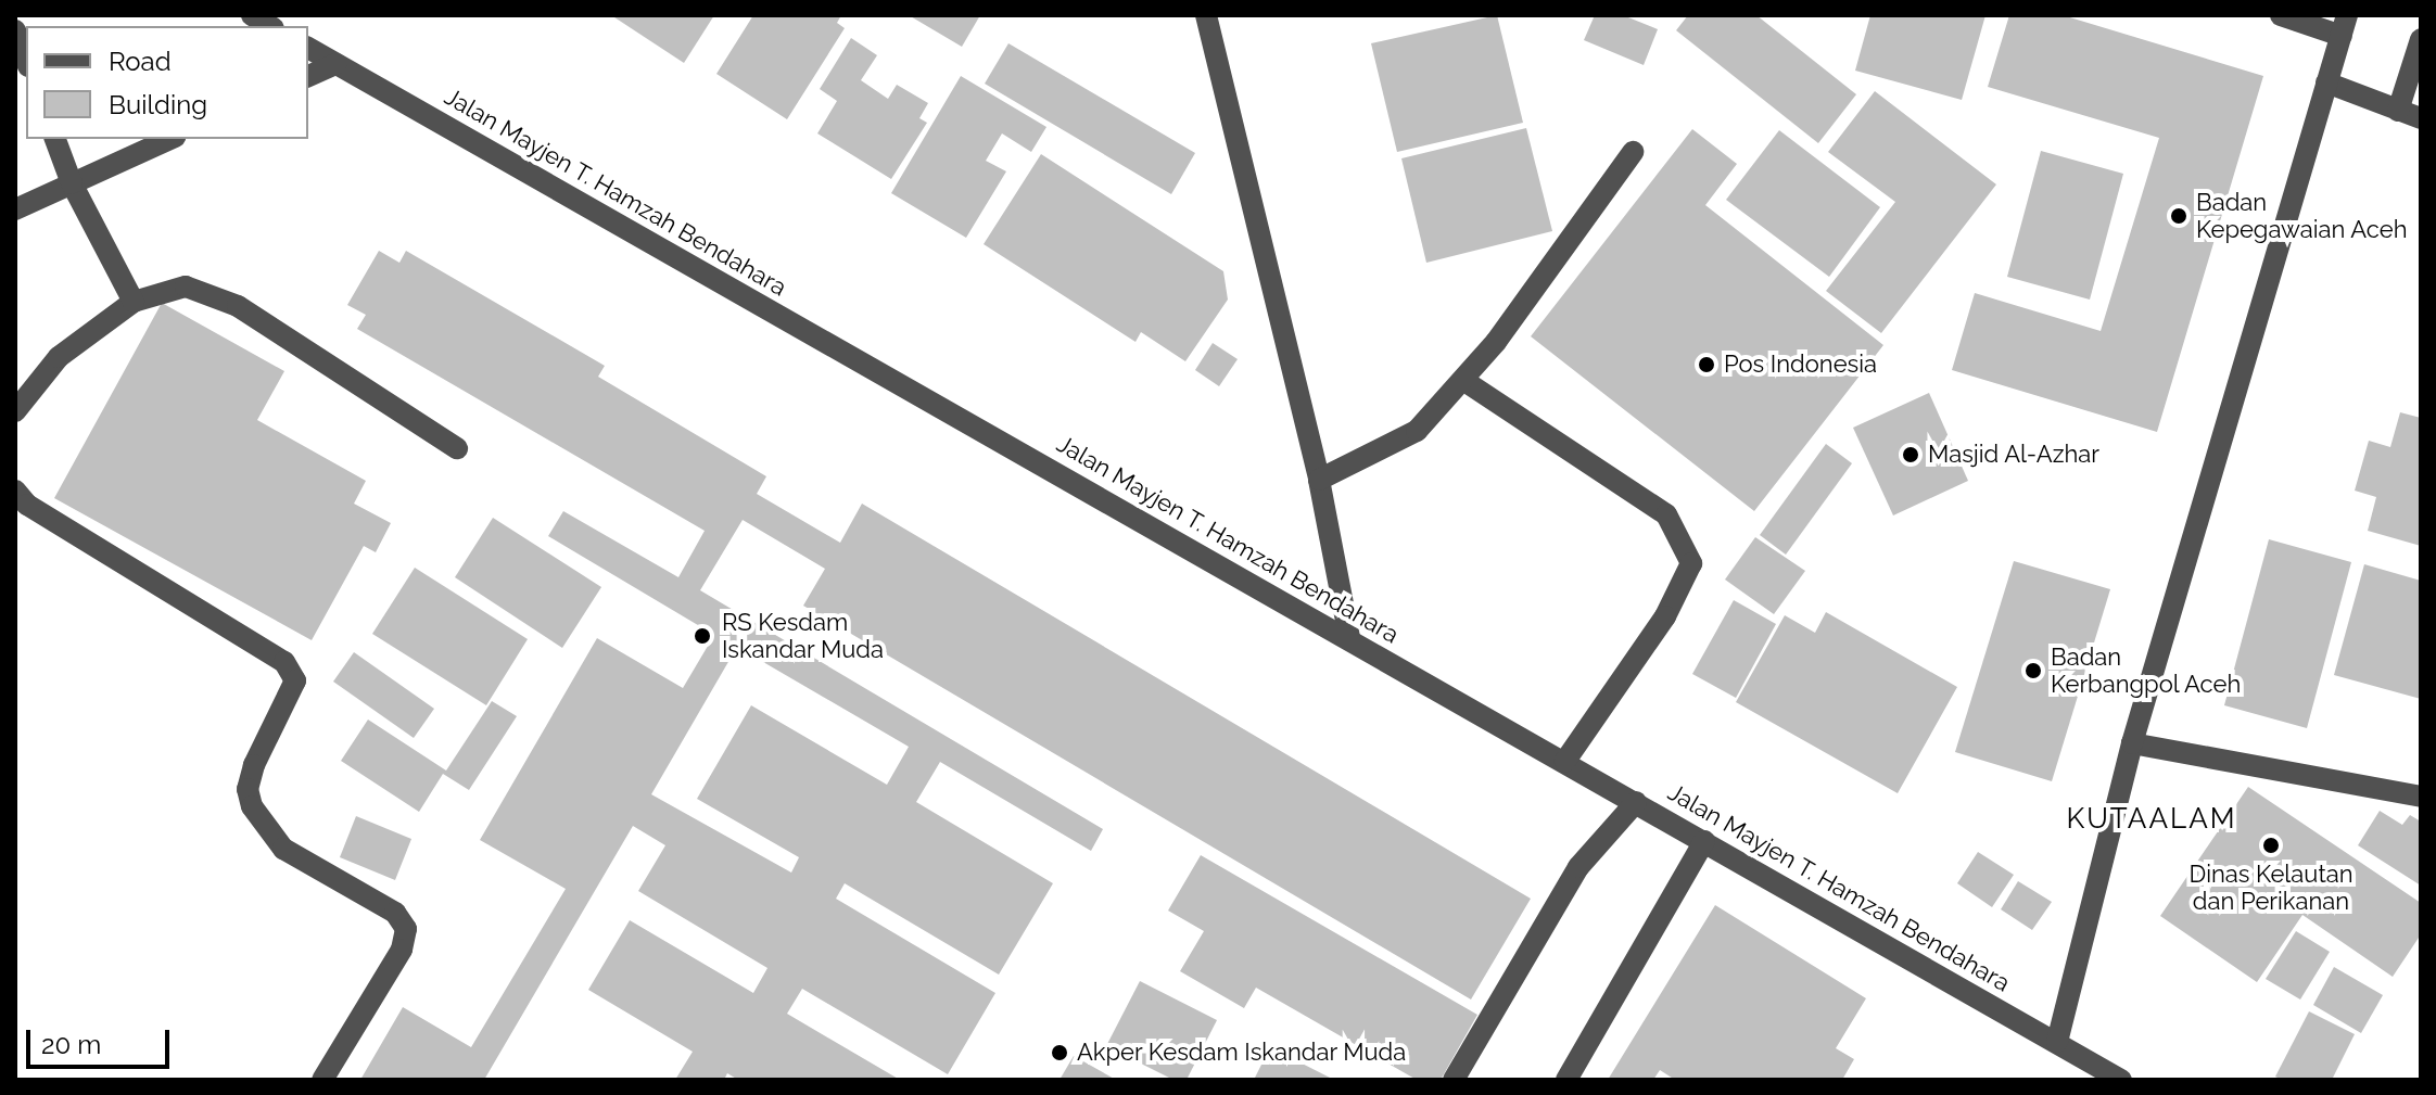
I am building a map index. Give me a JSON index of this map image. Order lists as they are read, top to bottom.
{
  "streets": {
    "street": ["Jalan Mayjen T. Hamzah Bendahara"]
  },
  "districts": ["KUTAALAM"],
  "places": [
    "Badan Kepegawaian Aceh",
    "Pos Indonesia",
    "Masjid Al-Azhar",
    "RS Kesdam Iskandar Muda",
    "Badan Kerbangpol Aceh",
    "Dinas Kelautan dan Perikanan",
    "Akper Kesdam Iskandar Muda"
  ],
  "legend": ["Road", "Building"],
  "scale_bar": "20 m"
}
